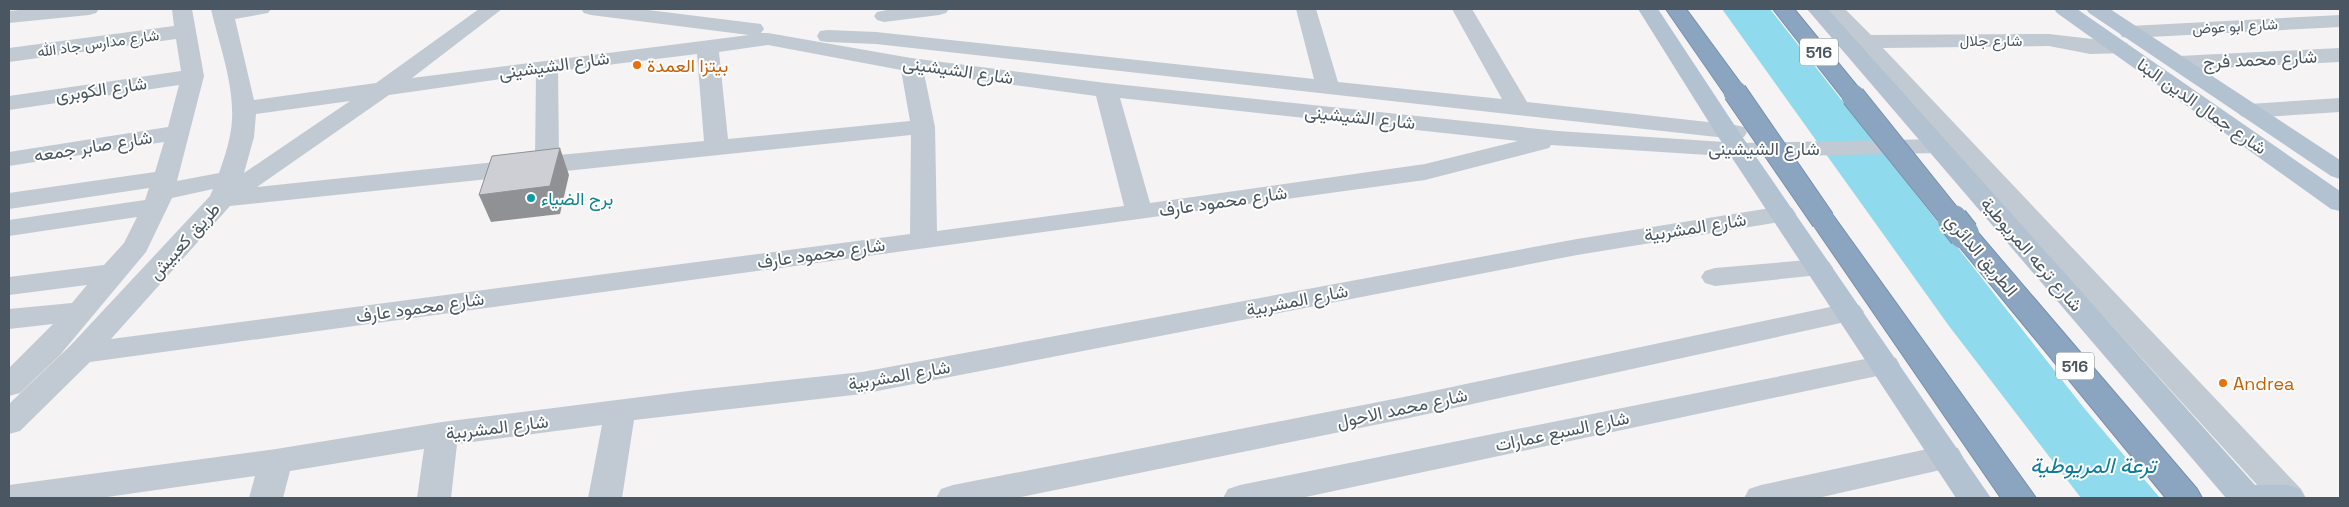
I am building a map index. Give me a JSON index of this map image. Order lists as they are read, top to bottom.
{
  "streets": {
    "highway": ["516", "الطريق الدائري"],
    "main road": ["شارع جمال الدين البنا", "شارع ترعه المريوطية"],
    "street": [
      "شارع ابو عوض",
      "شارع جلال",
      "شارع مدارس جاد الله",
      "شارع محمد فرج",
      "شارع الشيشينى",
      "شارع الكوبرى",
      "شارع صابر جمعه",
      "شارع محمود عارف",
      "شارع المشربية",
      "طريق كعبيش",
      "شارع محمد الاحول",
      "شارع السبع عمارات"
    ]
  },
  "crossings": [
    ["شارع ابو عوض", "شارع جلال"],
    ["شارع ابو عوض", "شارع جمال الدين البنا"],
    ["شارع جلال", "شارع جمال الدين البنا"],
    ["شارع مدارس جاد الله", "طريق كعبيش"],
    ["شارع محمد فرج", "شارع جمال الدين البنا"],
    ["شارع الشيشينى", "شارع محمود عارف"],
    ["شارع الشيشينى", "طريق كعبيش"],
    ["شارع الشيشينى", "شارع ترعه المريوطية"],
    ["شارع الكوبرى", "طريق كعبيش"],
    ["شارع صابر جمعه", "طريق كعبيش"],
    ["شارع محمود عارف", "طريق كعبيش"]
  ],
  "water": ["ترعة المريوطية"],
  "places": ["بيتزا العمدة", "برج الضياء", "Andrea"]
}
